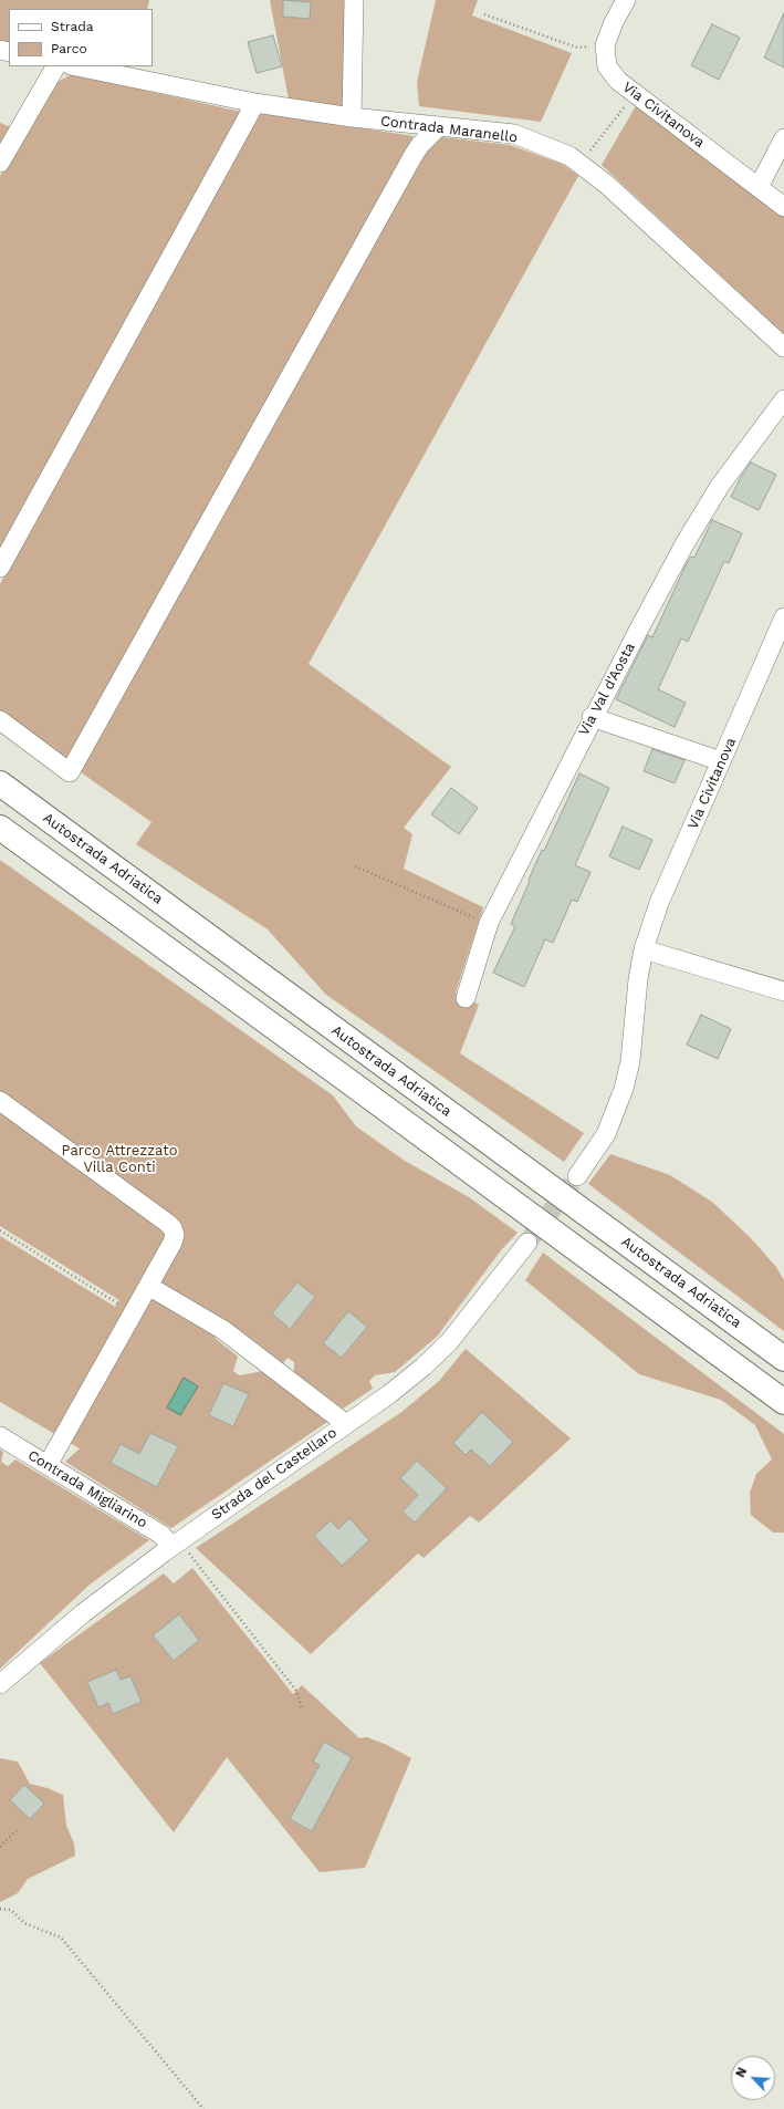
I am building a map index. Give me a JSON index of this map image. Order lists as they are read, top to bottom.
{
  "streets": {
    "highway": ["Autostrada Adriatica"],
    "street": [
      "Via Civitanova",
      "Contrada Maranello",
      "Via Val d'Aosta",
      "Strada del Castellaro",
      "Contrada Migliarino"
    ]
  },
  "crossings": [
    ["Strada del Castellaro", "Contrada Migliarino"]
  ],
  "parks": ["Parco Attrezzato Villa Conti"],
  "legend": ["Strada", "Parco"],
  "north": "top left"
}
